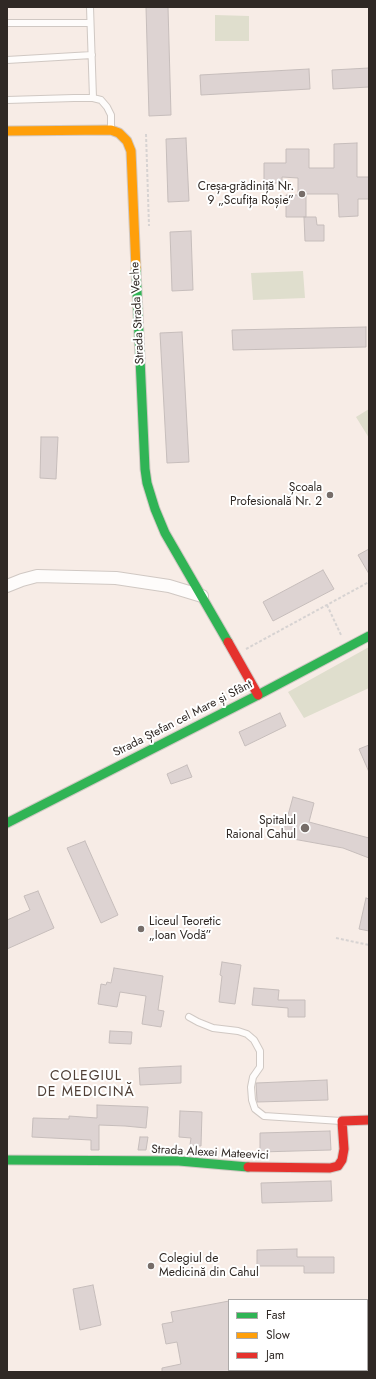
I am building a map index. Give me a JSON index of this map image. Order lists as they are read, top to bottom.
{
  "streets": {
    "street": ["Strada Strada Veche", "Strada Ștefan cel Mare și Sfânt", "Strada Alexei Mateevici"]
  },
  "crossings": [
    ["Strada Strada Veche", "Strada Ștefan cel Mare și Sfânt"]
  ],
  "districts": ["COLEGIUL DE MEDICINĂ"],
  "places": [
    "Creșa-grădiniță Nr. 9 „Scufița Roșie”",
    "Școala Profesională Nr. 2",
    "Spitalul Raional Cahul",
    "Liceul Teoretic „Ioan Vodă”",
    "Colegiul de Medicină din Cahul"
  ],
  "legend": ["Fast", "Slow", "Jam"]
}
